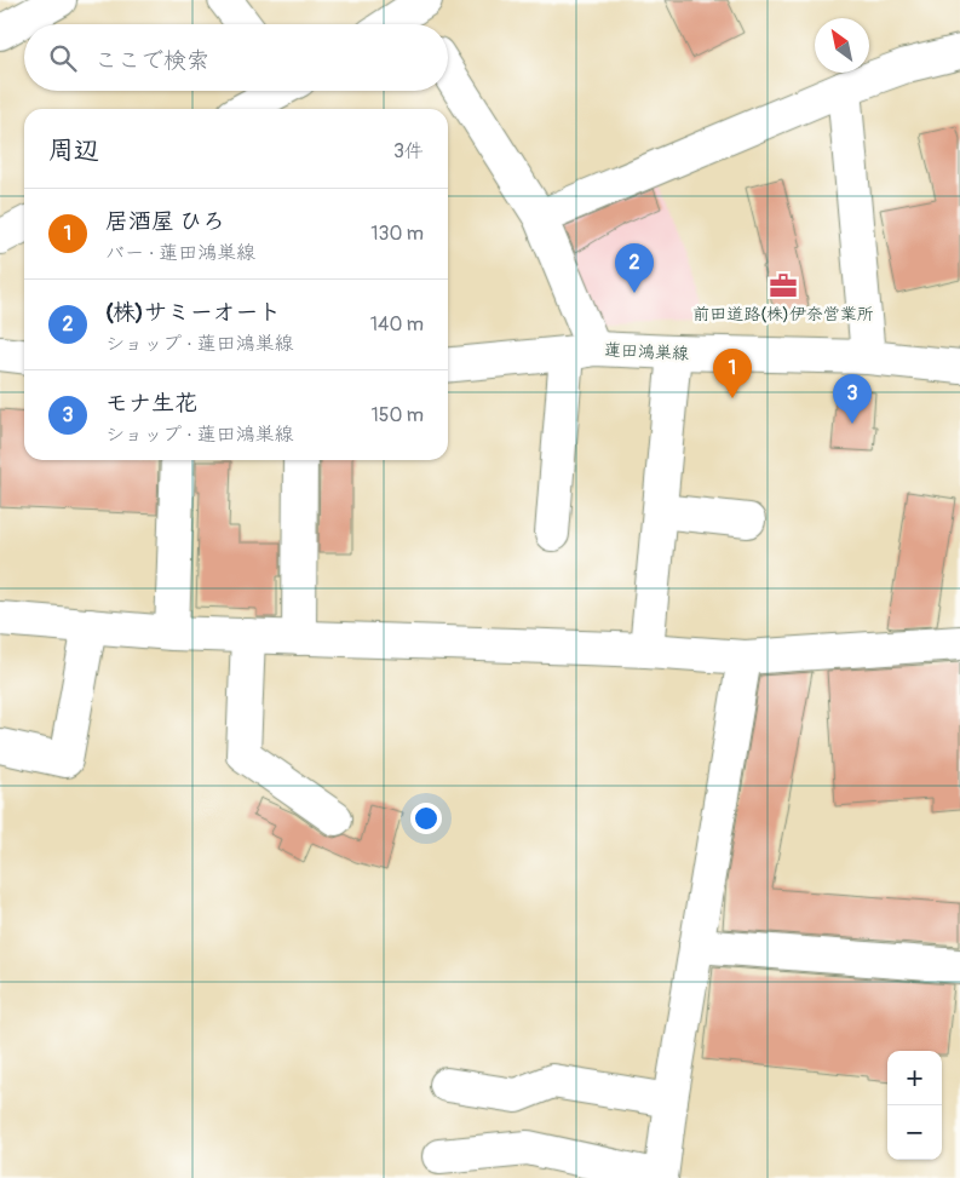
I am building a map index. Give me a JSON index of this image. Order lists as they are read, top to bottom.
{
  "streets": {
    "street": ["蓮田鴻巣線"]
  },
  "places": {
    "office": ["前田道路(株)伊奈営業所"]
  },
  "north": "top left",
  "page": {
    "search": "ここで検索",
    "heading": ["周辺", "3件"],
    "list": [
      {
        "mark": "1",
        "name": "居酒屋 ひろ",
        "note": "バー · 蓮田鴻巣線",
        "value": "130 m"
      },
      {
        "mark": "2",
        "name": "(株)サミーオート",
        "note": "ショップ · 蓮田鴻巣線",
        "value": "140 m"
      },
      {
        "mark": "3",
        "name": "モナ生花",
        "note": "ショップ · 蓮田鴻巣線",
        "value": "150 m"
      }
    ],
    "pins": ["2", "1", "3"],
    "map_buttons": ["+", "−"]
  }
}
